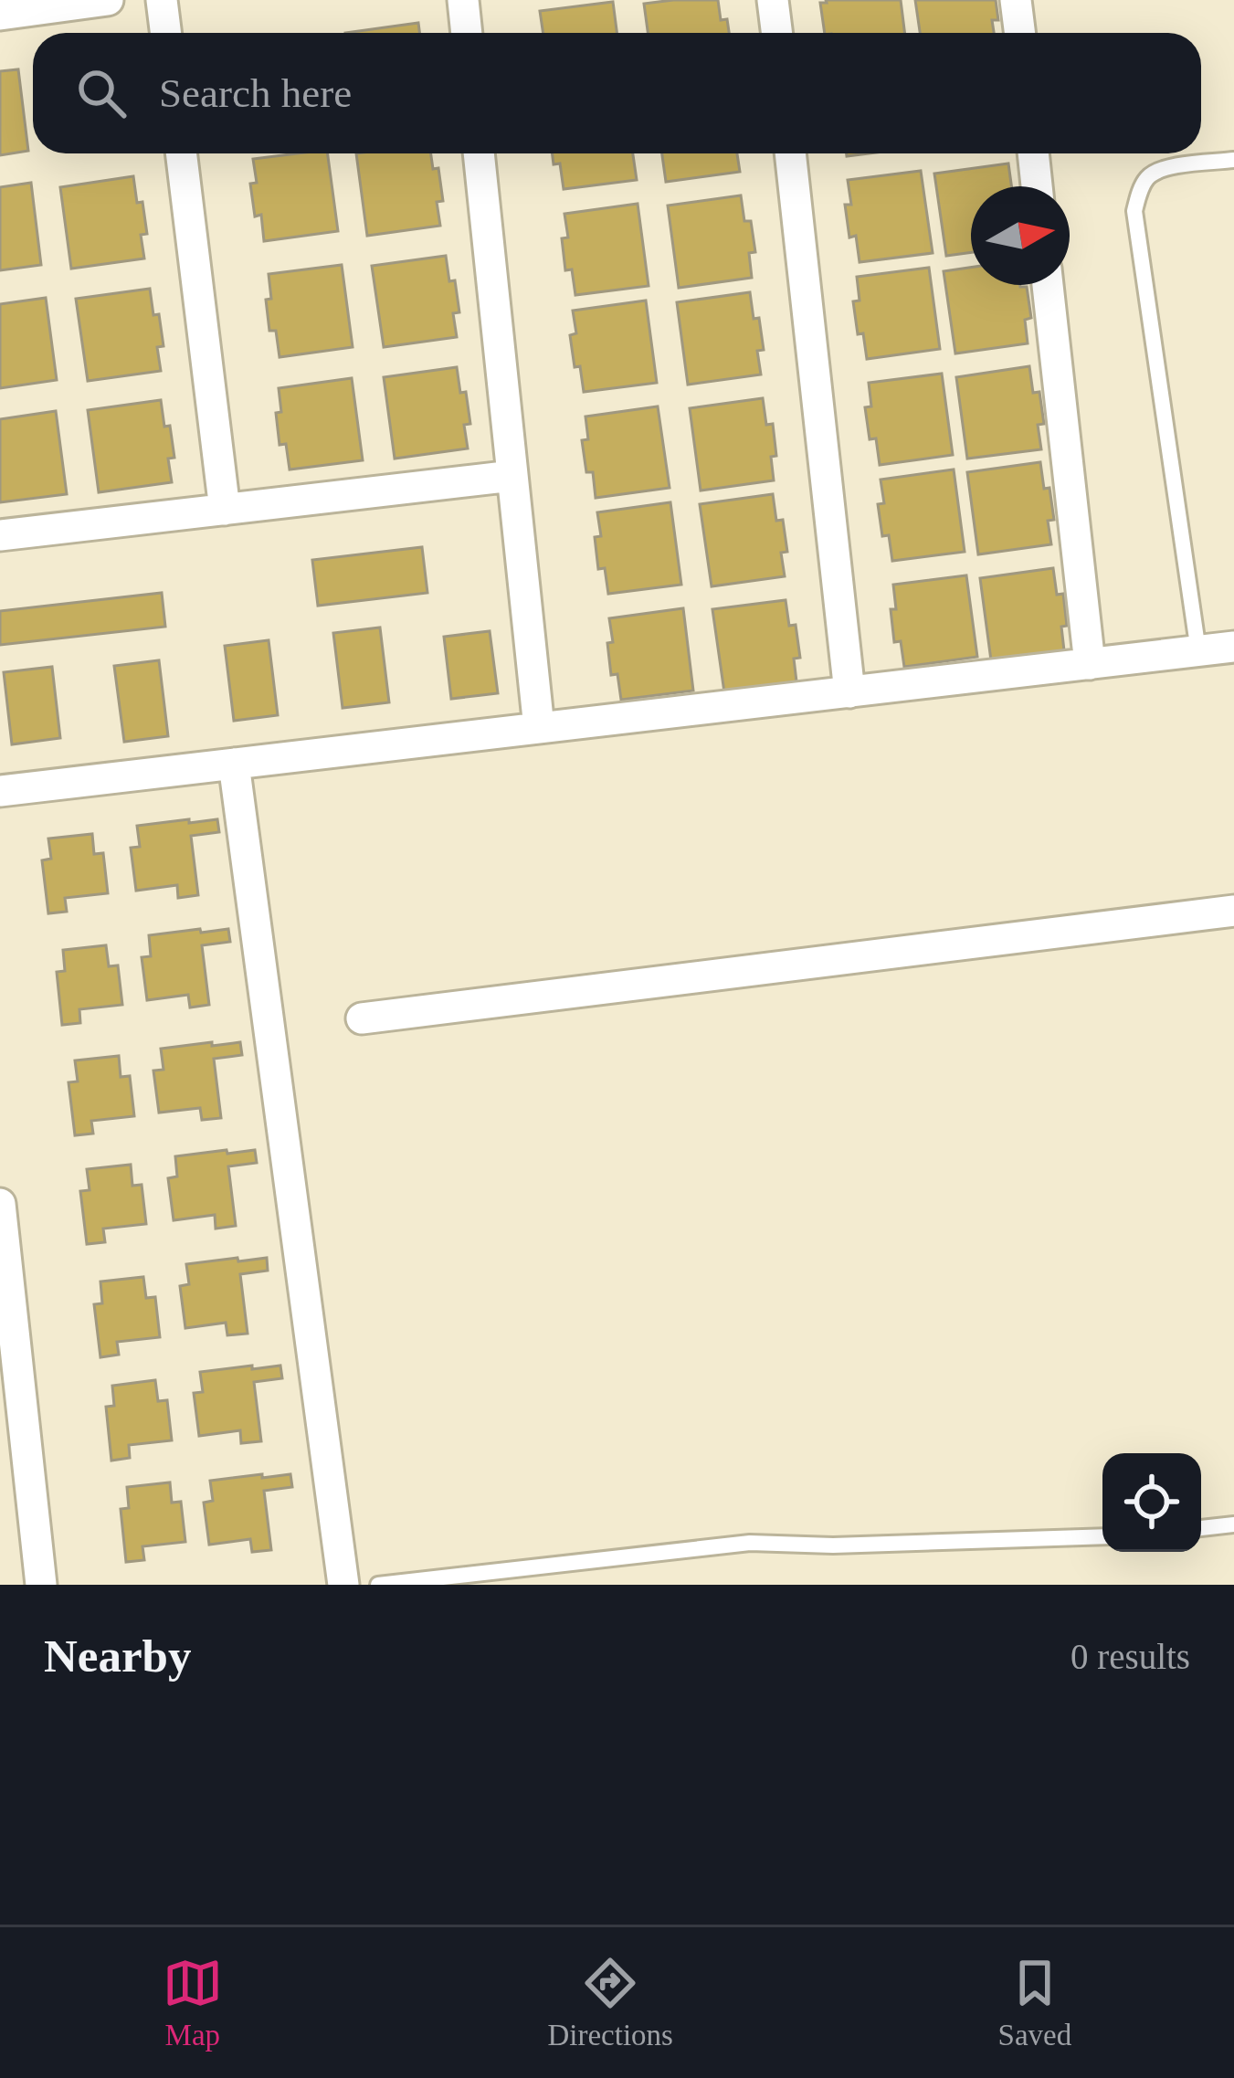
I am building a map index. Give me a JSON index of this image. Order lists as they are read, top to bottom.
{
  "north": "right",
  "page": {
    "search": "Search here",
    "heading": ["Nearby", "0 results"],
    "nav": ["Map", "Directions", "Saved"]
  }
}
